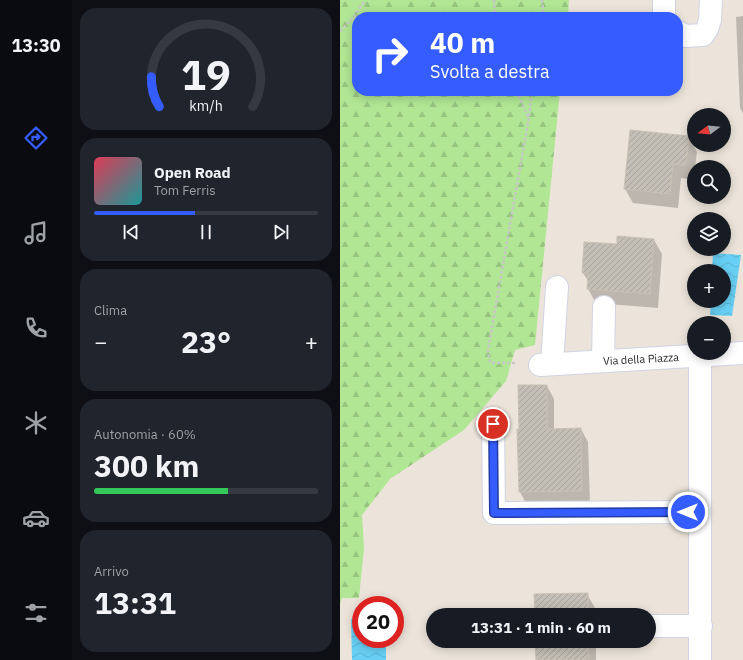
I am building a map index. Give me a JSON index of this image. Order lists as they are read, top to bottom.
{
  "streets": {
    "street": ["Via della Piazza"]
  },
  "north": "left",
  "page": {
    "tabs": "13:30",
    "turn": ["40 m", "Svolta a destra"],
    "map_buttons": ["+", "−"],
    "song": ["Open Road", "Tom Ferris"],
    "tile": [
      "Clima",
      ["Autonomia · 60%", "300 km"],
      ["Arrivo", "13:31"]
    ],
    "heat": ["−", "23°", "+"],
    "limit": "20",
    "trip": "13:31 · 1 min · 60 m",
    "gauge": ["19", "km/h"]
  }
}
